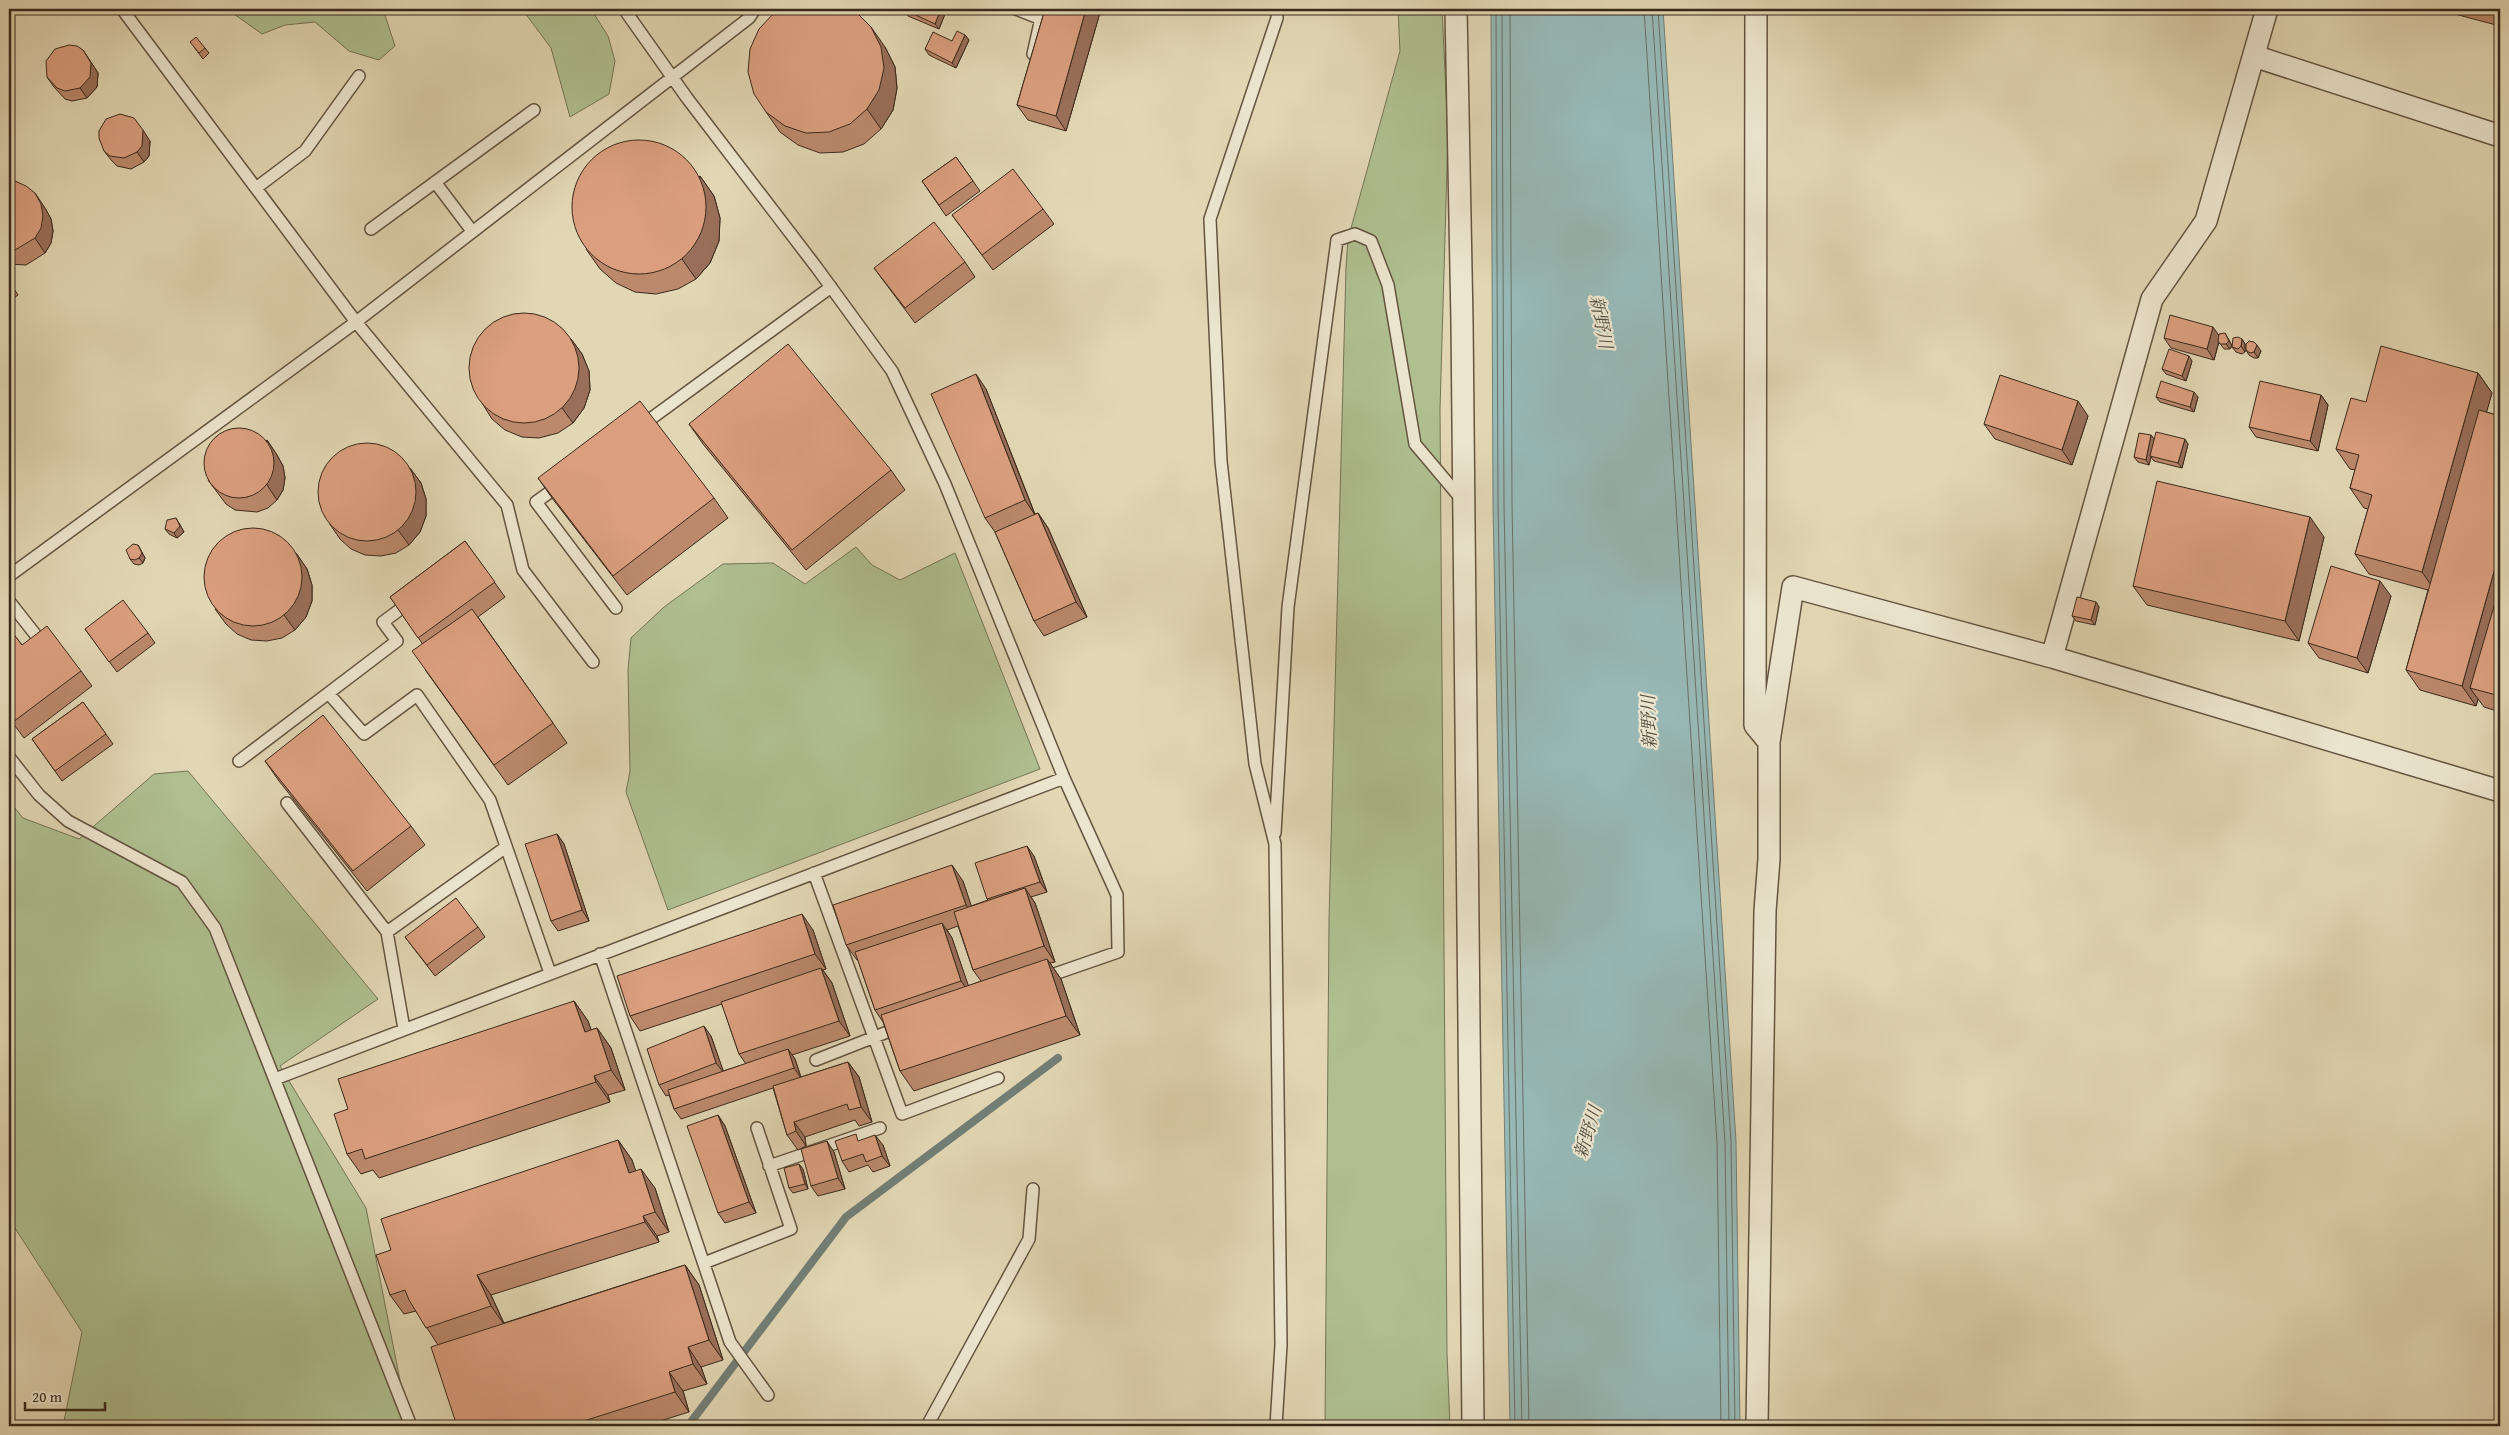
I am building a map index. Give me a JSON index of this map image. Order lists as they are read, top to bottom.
{
  "water": ["新野川"],
  "scale_bar": "20 m"
}
